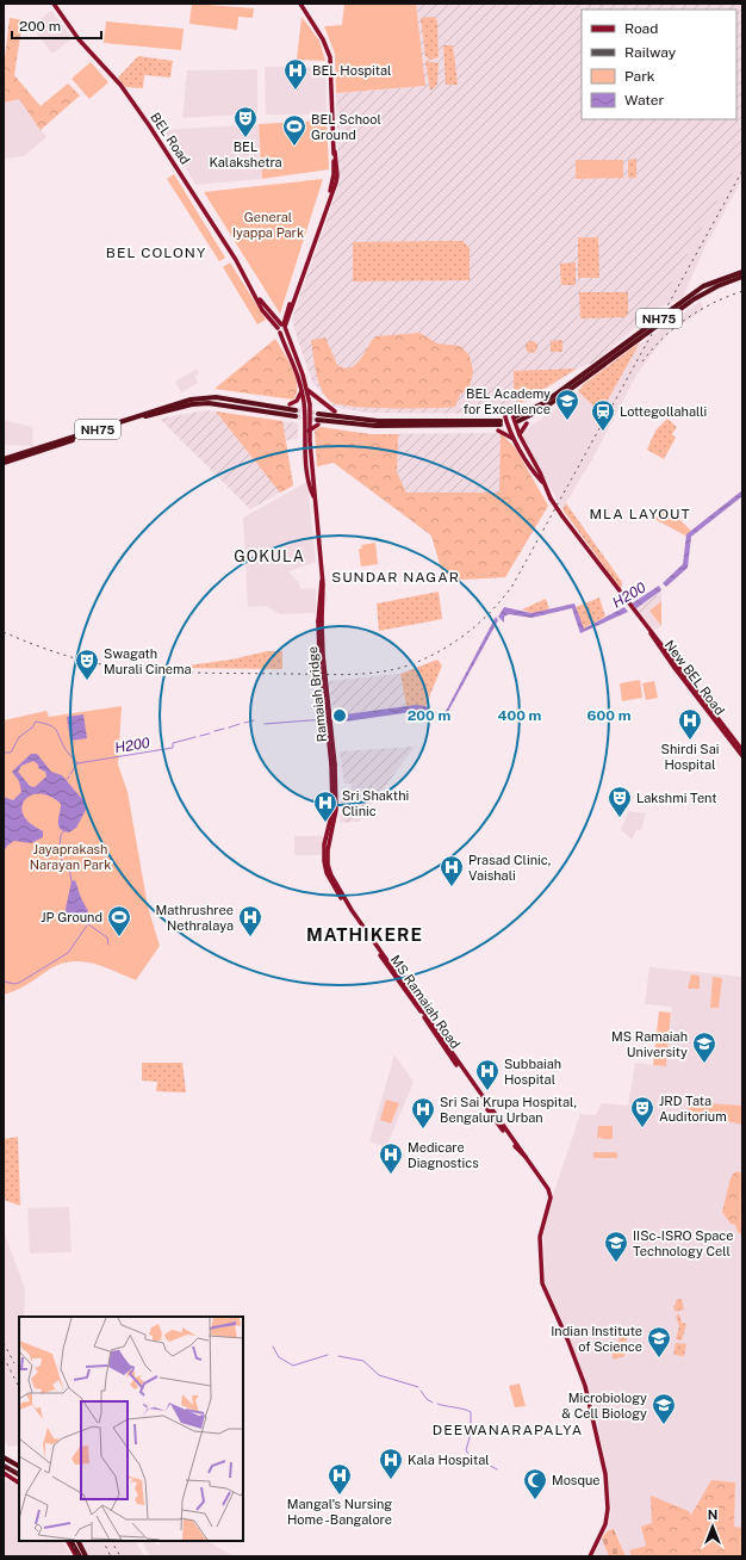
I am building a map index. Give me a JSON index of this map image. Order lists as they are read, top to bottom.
{
  "streets": {
    "highway": ["NH75"],
    "main road": [
      "BEL Road",
      "New BEL Road",
      "Ramaiah Bridge",
      "MS Ramaiah Road"
    ]
  },
  "crossings": [
    ["BEL Road", "Ramaiah Bridge"],
    ["Ramaiah Bridge", "MS Ramaiah Road"]
  ],
  "districts": [
    "BEL COLONY",
    "MLA LAYOUT",
    "GOKULA",
    "SUNDAR NAGAR",
    "MATHIKERE",
    "DEEWANARAPALYA"
  ],
  "water": ["H200"],
  "parks": ["General Iyappa Park", "Jayaprakash Narayan Park"],
  "places": {
    "hospital": [
      "BEL Hospital",
      "Shirdi Sai Hospital",
      "Sri Shakthi Clinic",
      "Prasad Clinic, Vaishali",
      "Mathrushree Nethralaya",
      "Subbaiah Hospital",
      "Sri Sai Krupa Hospital, Bengaluru Urban",
      "Medicare Diagnostics",
      "Kala Hospital",
      "Mangal's Nursing Home -Bangalore"
    ],
    "theatre": [
      "BEL Kalakshetra",
      "Swagath Murali Cinema",
      "Lakshmi Tent",
      "JRD Tata Auditorium"
    ],
    "sports": ["BEL School Ground", "JP Ground"],
    "school or university": [
      "BEL Academy for Excellence",
      "MS Ramaiah University",
      "IISc-ISRO Space Technology Cell",
      "Indian Institute of Science",
      "Microbiology & Cell Biology"
    ],
    "station": ["Lottegollahalli"],
    "mosque": ["Mosque"]
  },
  "legend": [
    "Road",
    "Railway",
    "Park",
    "Water"
  ],
  "scale_bar": "200 m",
  "north": "top",
  "rings": ["200 m", "400 m", "600 m"]
}
